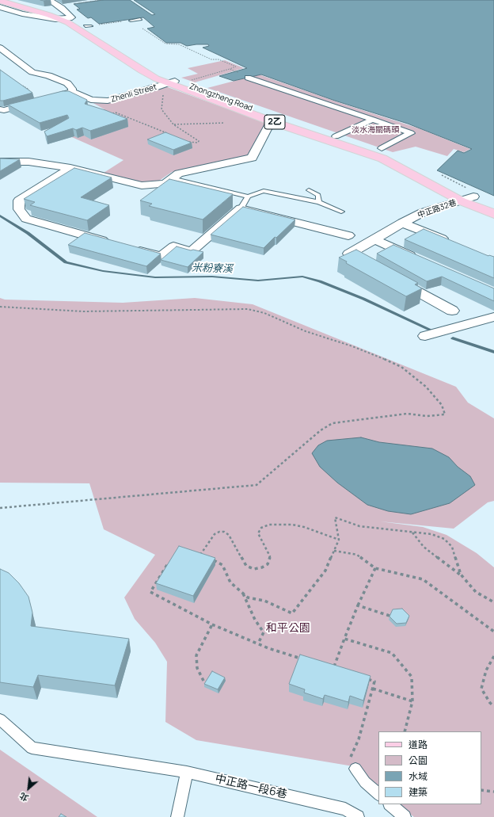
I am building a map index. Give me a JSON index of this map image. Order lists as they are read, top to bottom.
{
  "streets": {
    "main road": ["Zhongzheng Road", "2乙"],
    "street": ["Zhenli Street", "中正路32巷"],
    "lane": ["中正路一段6巷"]
  },
  "crossings": [
    ["Zhenli Street", "Zhongzheng Road"],
    ["Zhongzheng Road", "2乙"],
    ["Zhongzheng Road", "中正路32巷"]
  ],
  "water": ["米粉寮溪"],
  "parks": ["淡水海關碼頭", "和平公園"],
  "legend": [
    "道路",
    "公園",
    "水域",
    "建築"
  ],
  "north": "bottom left"
}
